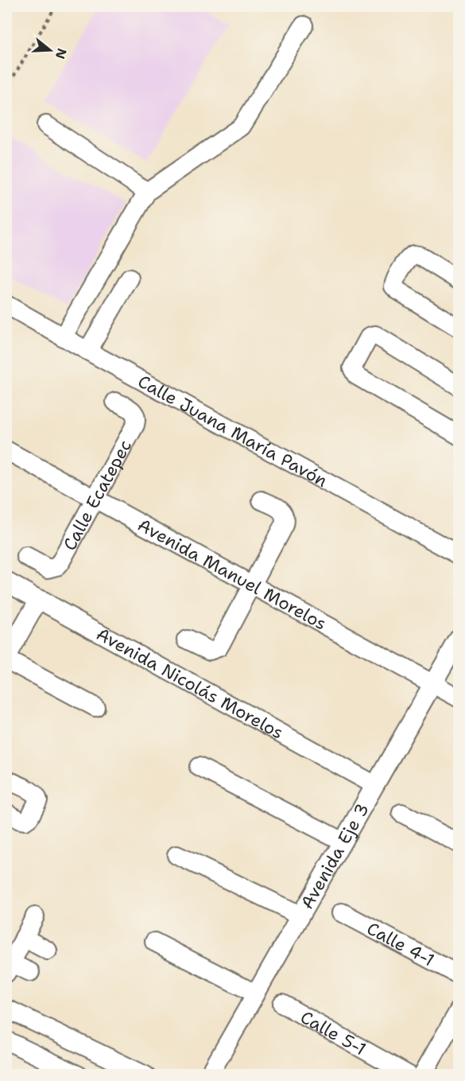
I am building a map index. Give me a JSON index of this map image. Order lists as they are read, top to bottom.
{
  "streets": {
    "street": [
      "Calle Juana María Pavón",
      "Calle Ecatepec",
      "Avenida Manuel Morelos",
      "Avenida Nicolás Morelos",
      "Avenida Eje 3",
      "Calle 4-1",
      "Calle 5-1"
    ]
  },
  "crossings": [
    ["Calle Ecatepec", "Avenida Manuel Morelos"],
    ["Avenida Manuel Morelos", "Avenida Eje 3"],
    ["Avenida Nicolás Morelos", "Avenida Eje 3"]
  ],
  "north": "right"
}
